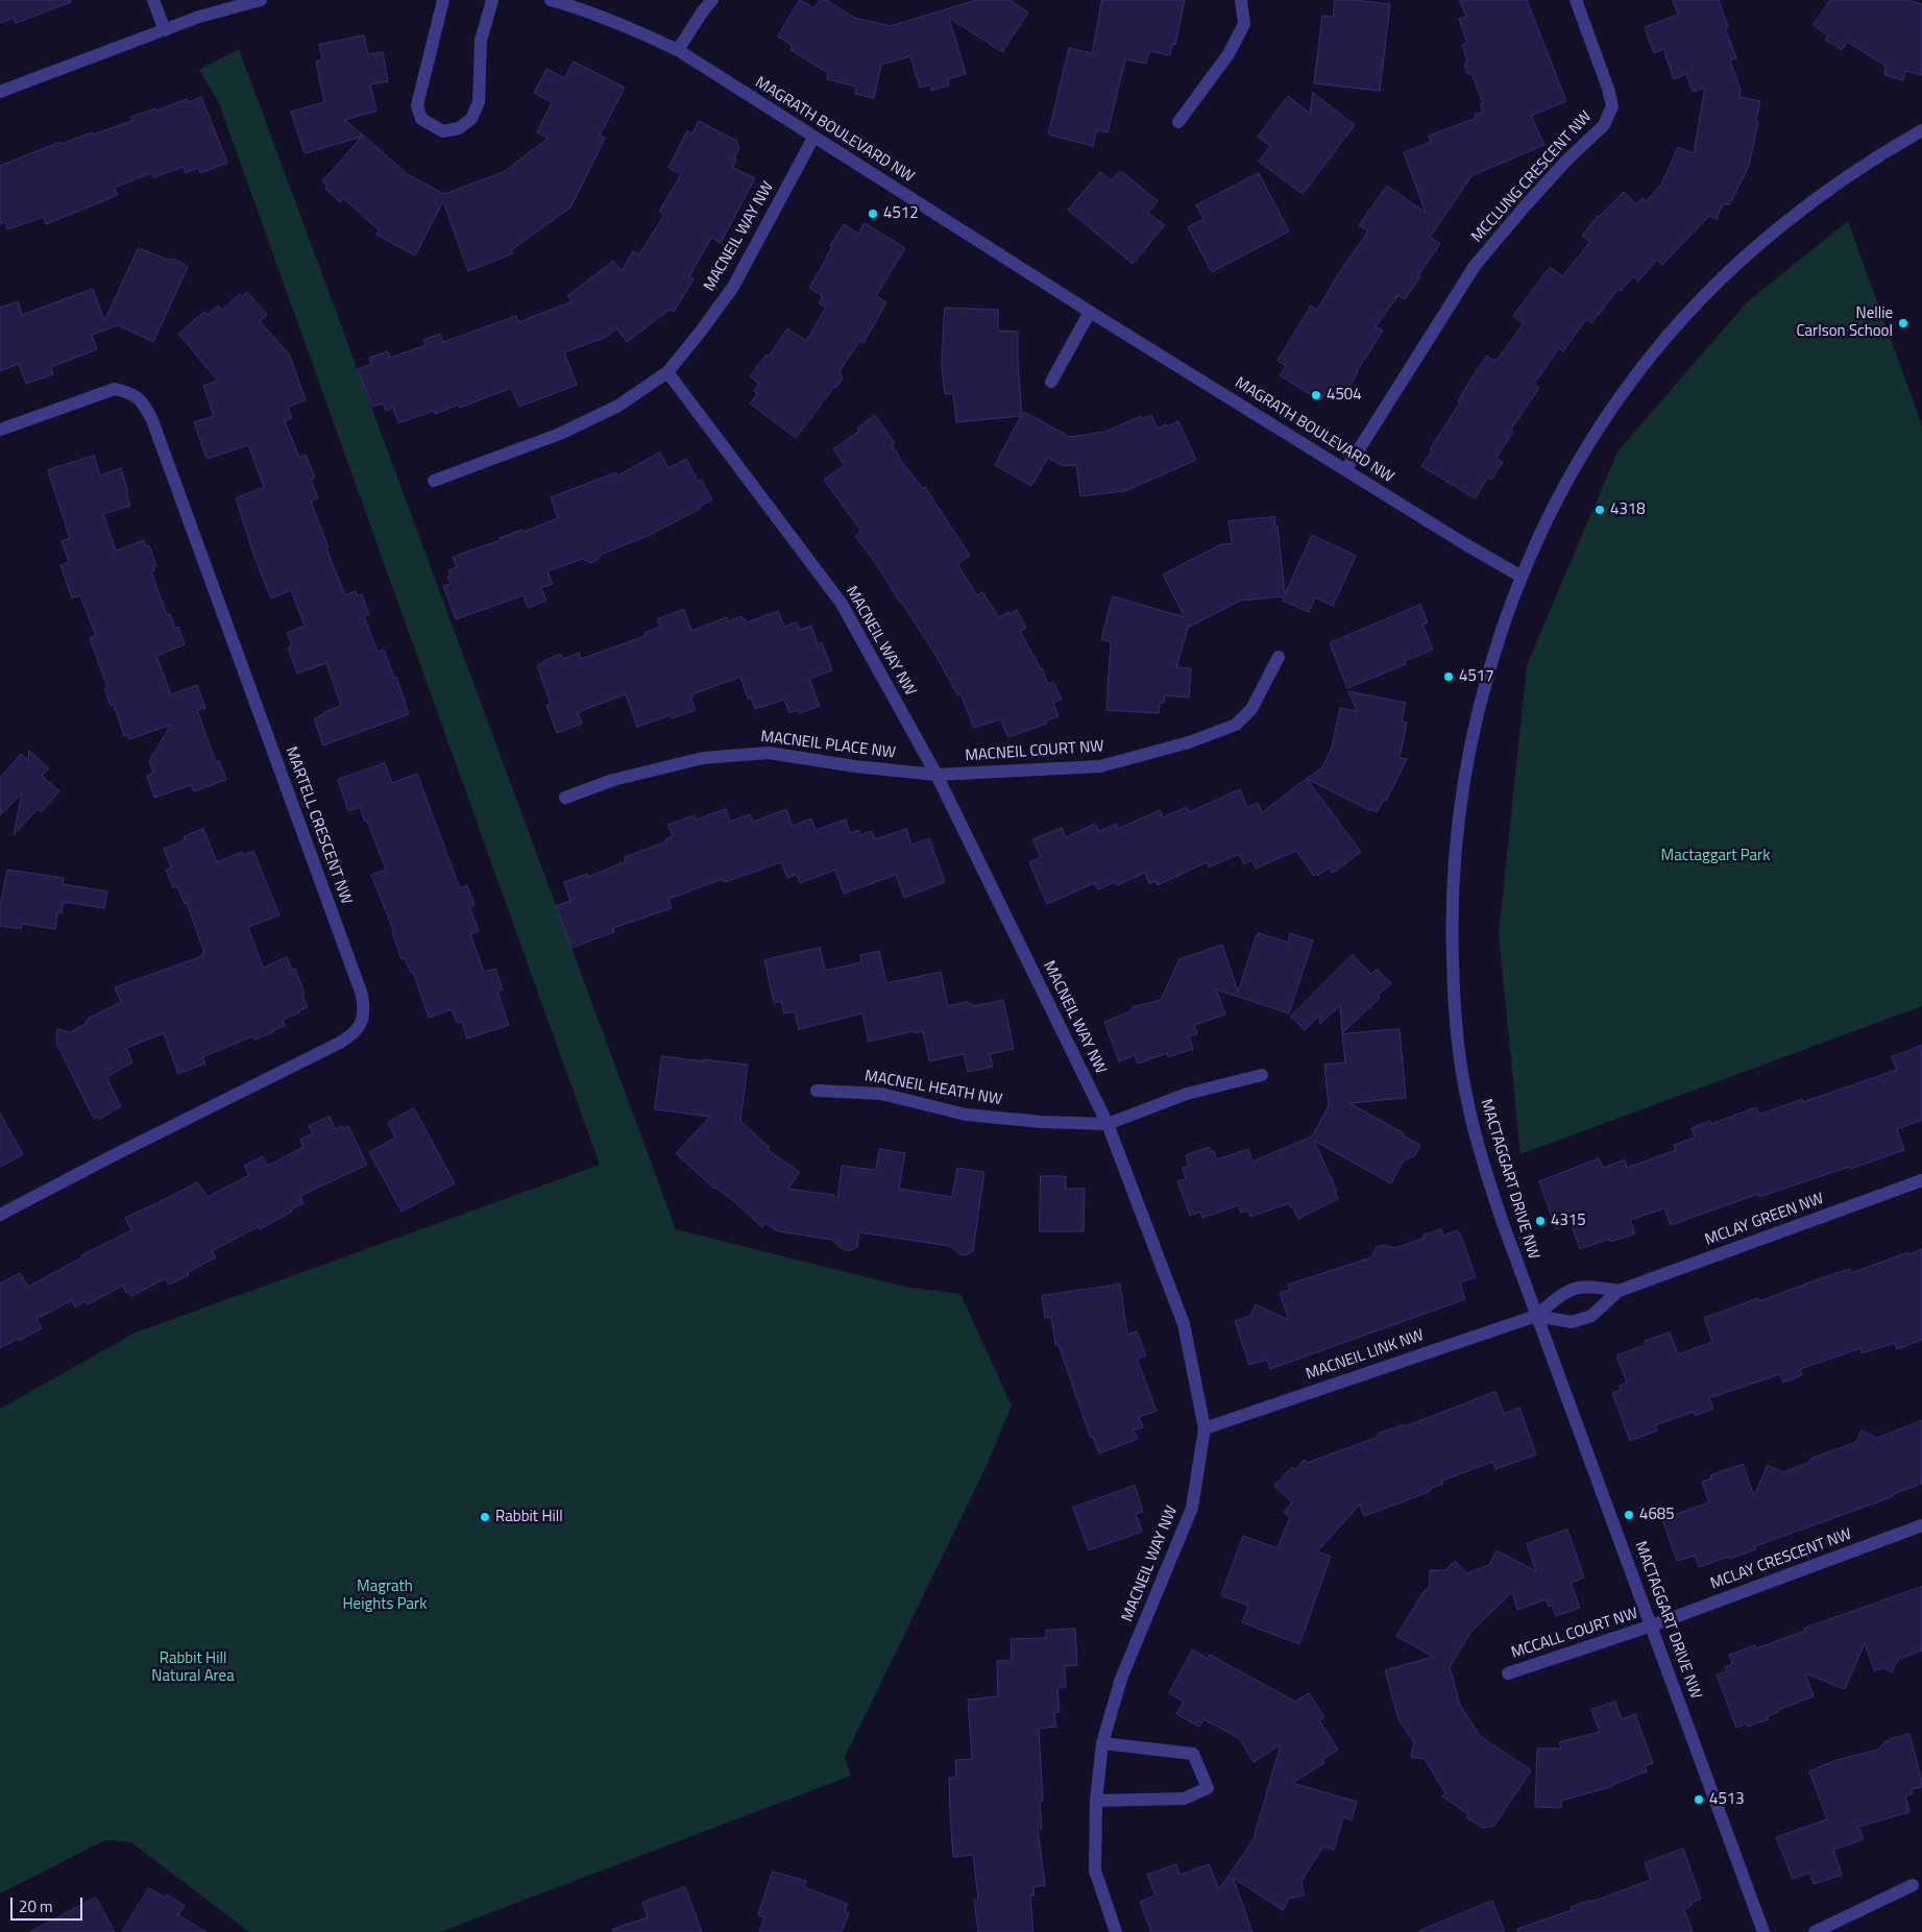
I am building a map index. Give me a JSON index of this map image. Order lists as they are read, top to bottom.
{
  "streets": {
    "street": [
      "MAGRATH BOULEVARD NW",
      "MCCLUNG CRESCENT NW",
      "MACNEIL WAY NW",
      "MACNEIL PLACE NW",
      "MACNEIL COURT NW",
      "MARTELL CRESCENT NW",
      "MACNEIL HEATH NW",
      "MACTAGGART DRIVE NW",
      "MCLAY GREEN NW",
      "MACNEIL LINK NW",
      "MCLAY CRESCENT NW",
      "MCCALL COURT NW"
    ]
  },
  "crossings": [
    ["MAGRATH BOULEVARD NW", "MCCLUNG CRESCENT NW"],
    ["MAGRATH BOULEVARD NW", "MACNEIL WAY NW"],
    ["MAGRATH BOULEVARD NW", "MACTAGGART DRIVE NW"],
    ["MACNEIL WAY NW", "MACNEIL PLACE NW"],
    ["MACNEIL WAY NW", "MACNEIL COURT NW"],
    ["MACNEIL WAY NW", "MACNEIL HEATH NW"],
    ["MACNEIL WAY NW", "MACNEIL LINK NW"],
    ["MACNEIL PLACE NW", "MACNEIL COURT NW"],
    ["MACTAGGART DRIVE NW", "MCLAY GREEN NW"],
    ["MACTAGGART DRIVE NW", "MACNEIL LINK NW"],
    ["MACTAGGART DRIVE NW", "MCLAY CRESCENT NW"],
    ["MACTAGGART DRIVE NW", "MCCALL COURT NW"],
    ["MCLAY GREEN NW", "MACNEIL LINK NW"],
    ["MCLAY CRESCENT NW", "MCCALL COURT NW"]
  ],
  "parks": ["Mactaggart Park", "Magrath Heights Park", "Rabbit Hill Natural Area"],
  "places": [
    "4512",
    "Nellie Carlson School",
    "4504",
    "4318",
    "4517",
    "4315",
    "4685",
    "Rabbit Hill",
    "4513"
  ],
  "scale_bar": "20 m"
}
